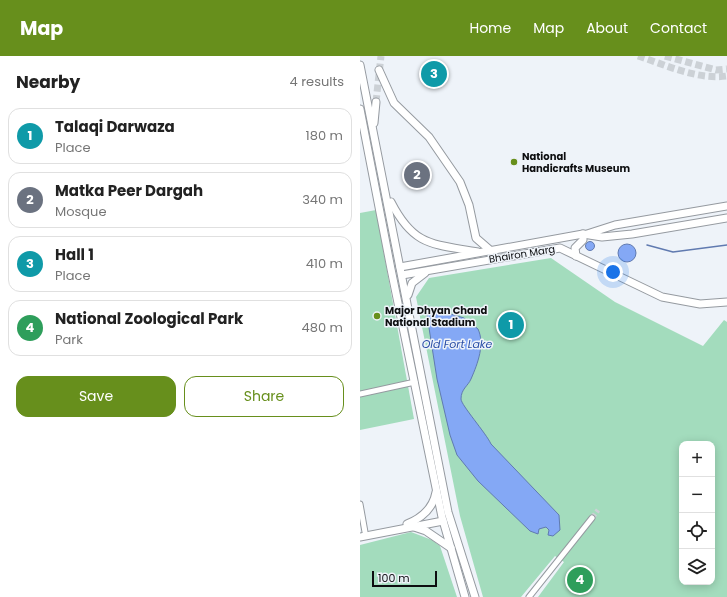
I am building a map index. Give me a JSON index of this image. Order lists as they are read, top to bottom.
{
  "streets": {
    "main road": ["Bhairon Marg"]
  },
  "water": ["Old Fort Lake"],
  "places": ["National Handicrafts Museum", "Major Dhyan Chand National Stadium"],
  "scale_bar": "100 m",
  "page": {
    "header": "Map",
    "nav": [
      "Home",
      "Map",
      "About",
      "Contact"
    ],
    "heading": ["Nearby", "4 results"],
    "pins": [
      "3",
      "2",
      "1",
      "4"
    ],
    "list": [
      {
        "mark": "1",
        "name": "Talaqi Darwaza",
        "note": "Place",
        "value": "180 m"
      },
      {
        "mark": "2",
        "name": "Matka Peer Dargah",
        "note": "Mosque",
        "value": "340 m"
      },
      {
        "mark": "3",
        "name": "Hall 1",
        "note": "Place",
        "value": "410 m"
      },
      {
        "mark": "4",
        "name": "National Zoological Park",
        "note": "Park",
        "value": "480 m"
      }
    ],
    "buttons": ["Save", "Share"],
    "map_buttons": ["+", "−"],
    "scale": "100 m"
  }
}
